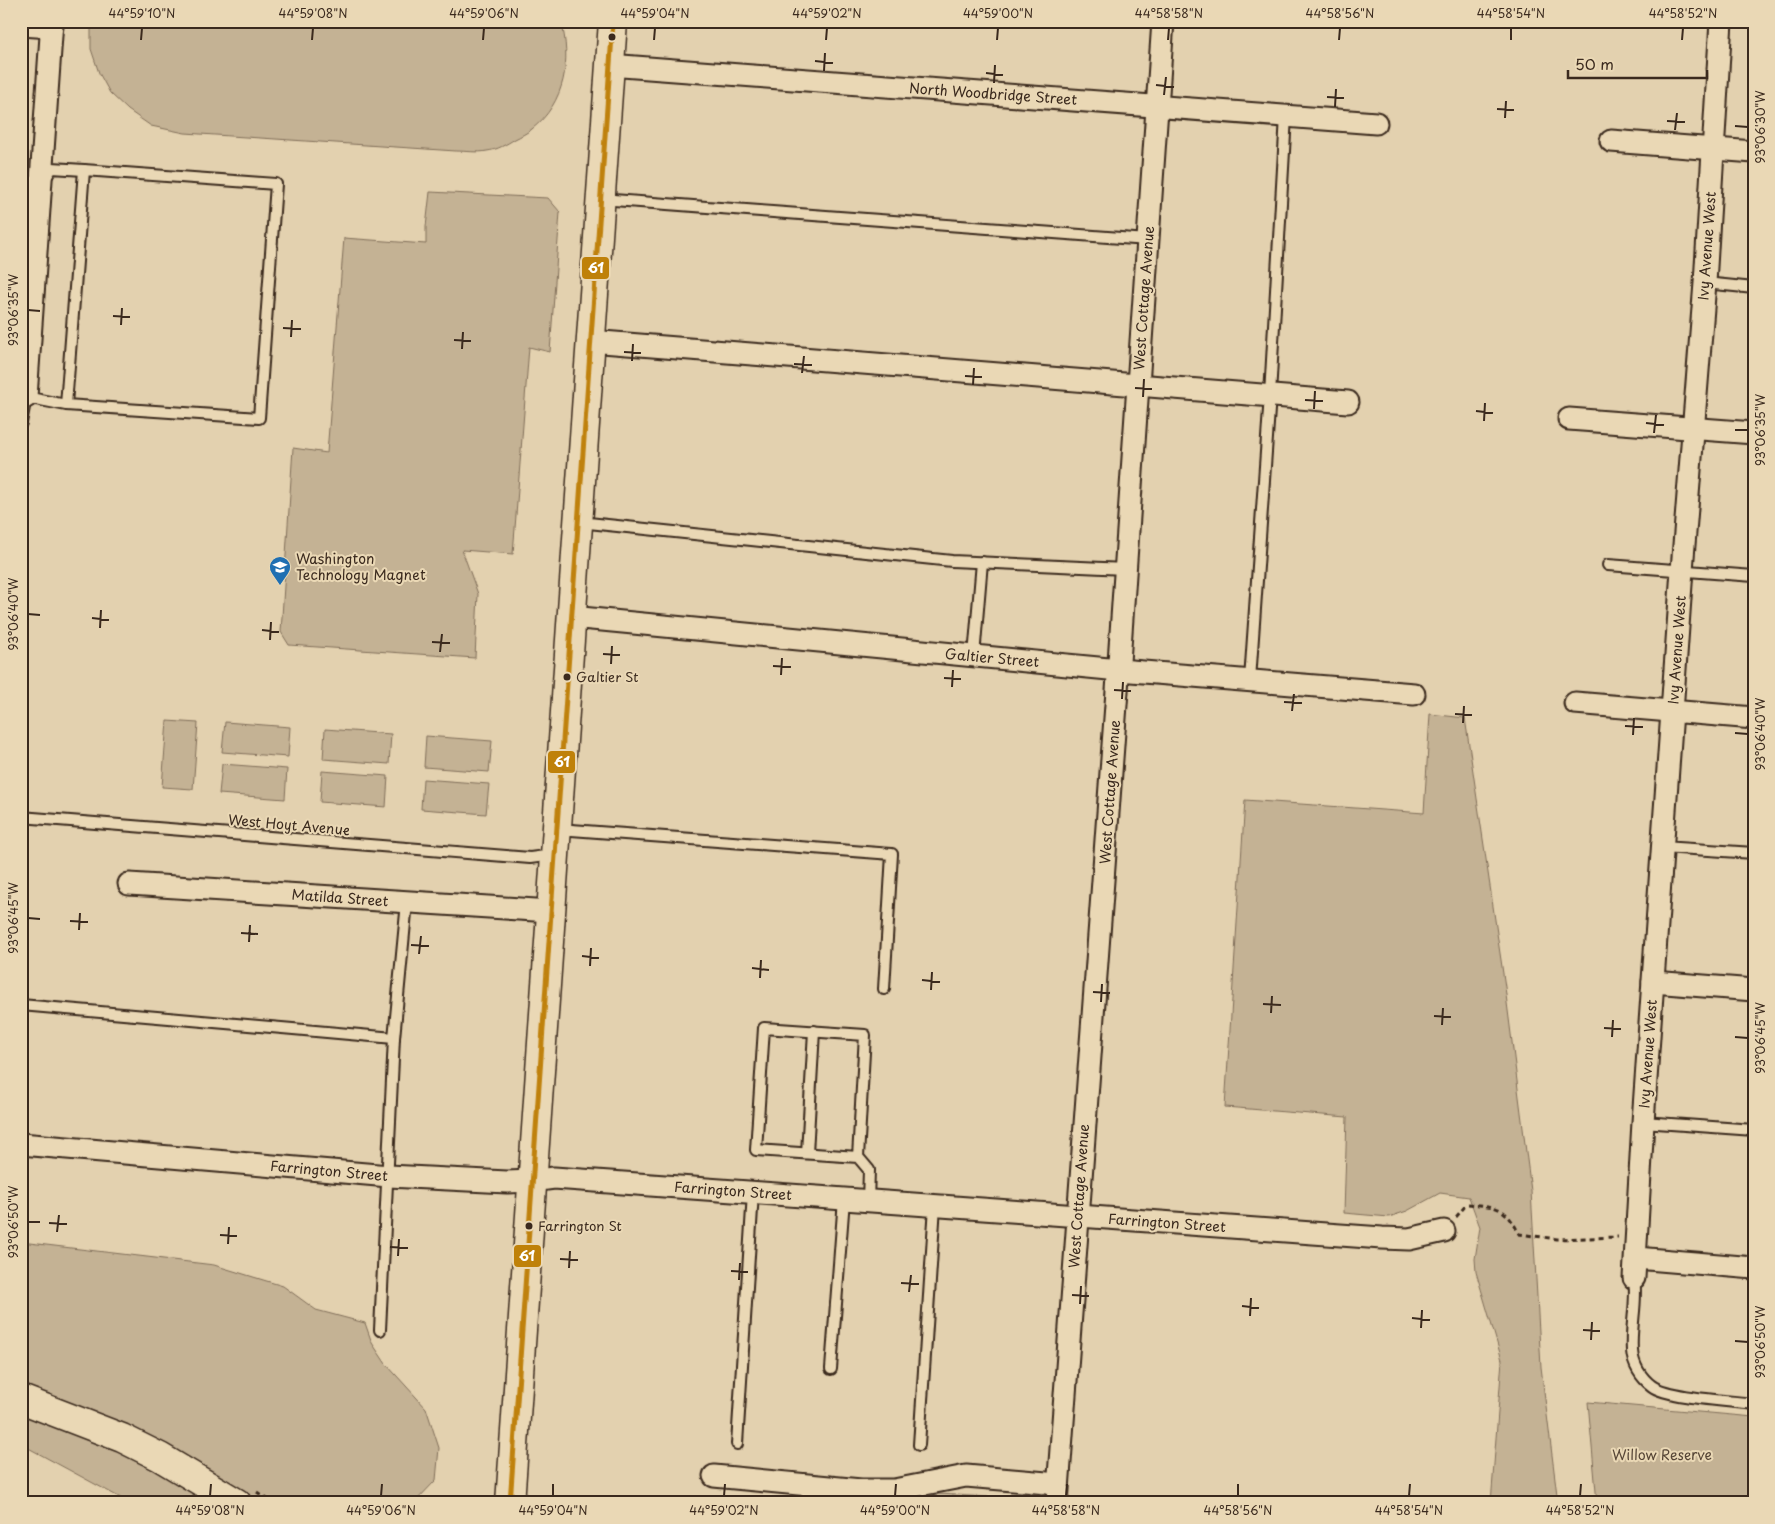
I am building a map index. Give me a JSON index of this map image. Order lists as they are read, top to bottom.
{
  "streets": {
    "street": [
      "North Woodbridge Street",
      "Ivy Avenue West",
      "West Cottage Avenue",
      "Galtier Street",
      "Matilda Street",
      "Farrington Street"
    ],
    "lane": ["West Hoyt Avenue"]
  },
  "crossings": [
    ["North Woodbridge Street", "West Cottage Avenue"],
    ["West Cottage Avenue", "Galtier Street"],
    ["West Cottage Avenue", "Farrington Street"]
  ],
  "parks": ["Willow Reserve"],
  "places": {
    "school or university": ["Washington Technology Magnet"],
    "other": ["Galtier St", "Farrington St"]
  },
  "lines": ["transit line 61"],
  "scale_bar": "50 m",
  "coordinates": [
    "44°59'10\"N",
    "44°59'08\"N",
    "44°59'06\"N",
    "44°59'04\"N",
    "44°59'02\"N",
    "44°59'00\"N",
    "44°58'58\"N",
    "44°58'56\"N",
    "44°58'54\"N",
    "44°58'52\"N",
    "93°06'30\"W",
    "93°06'35\"W",
    "93°06'40\"W",
    "93°06'45\"W",
    "93°06'50\"W"
  ]
}
